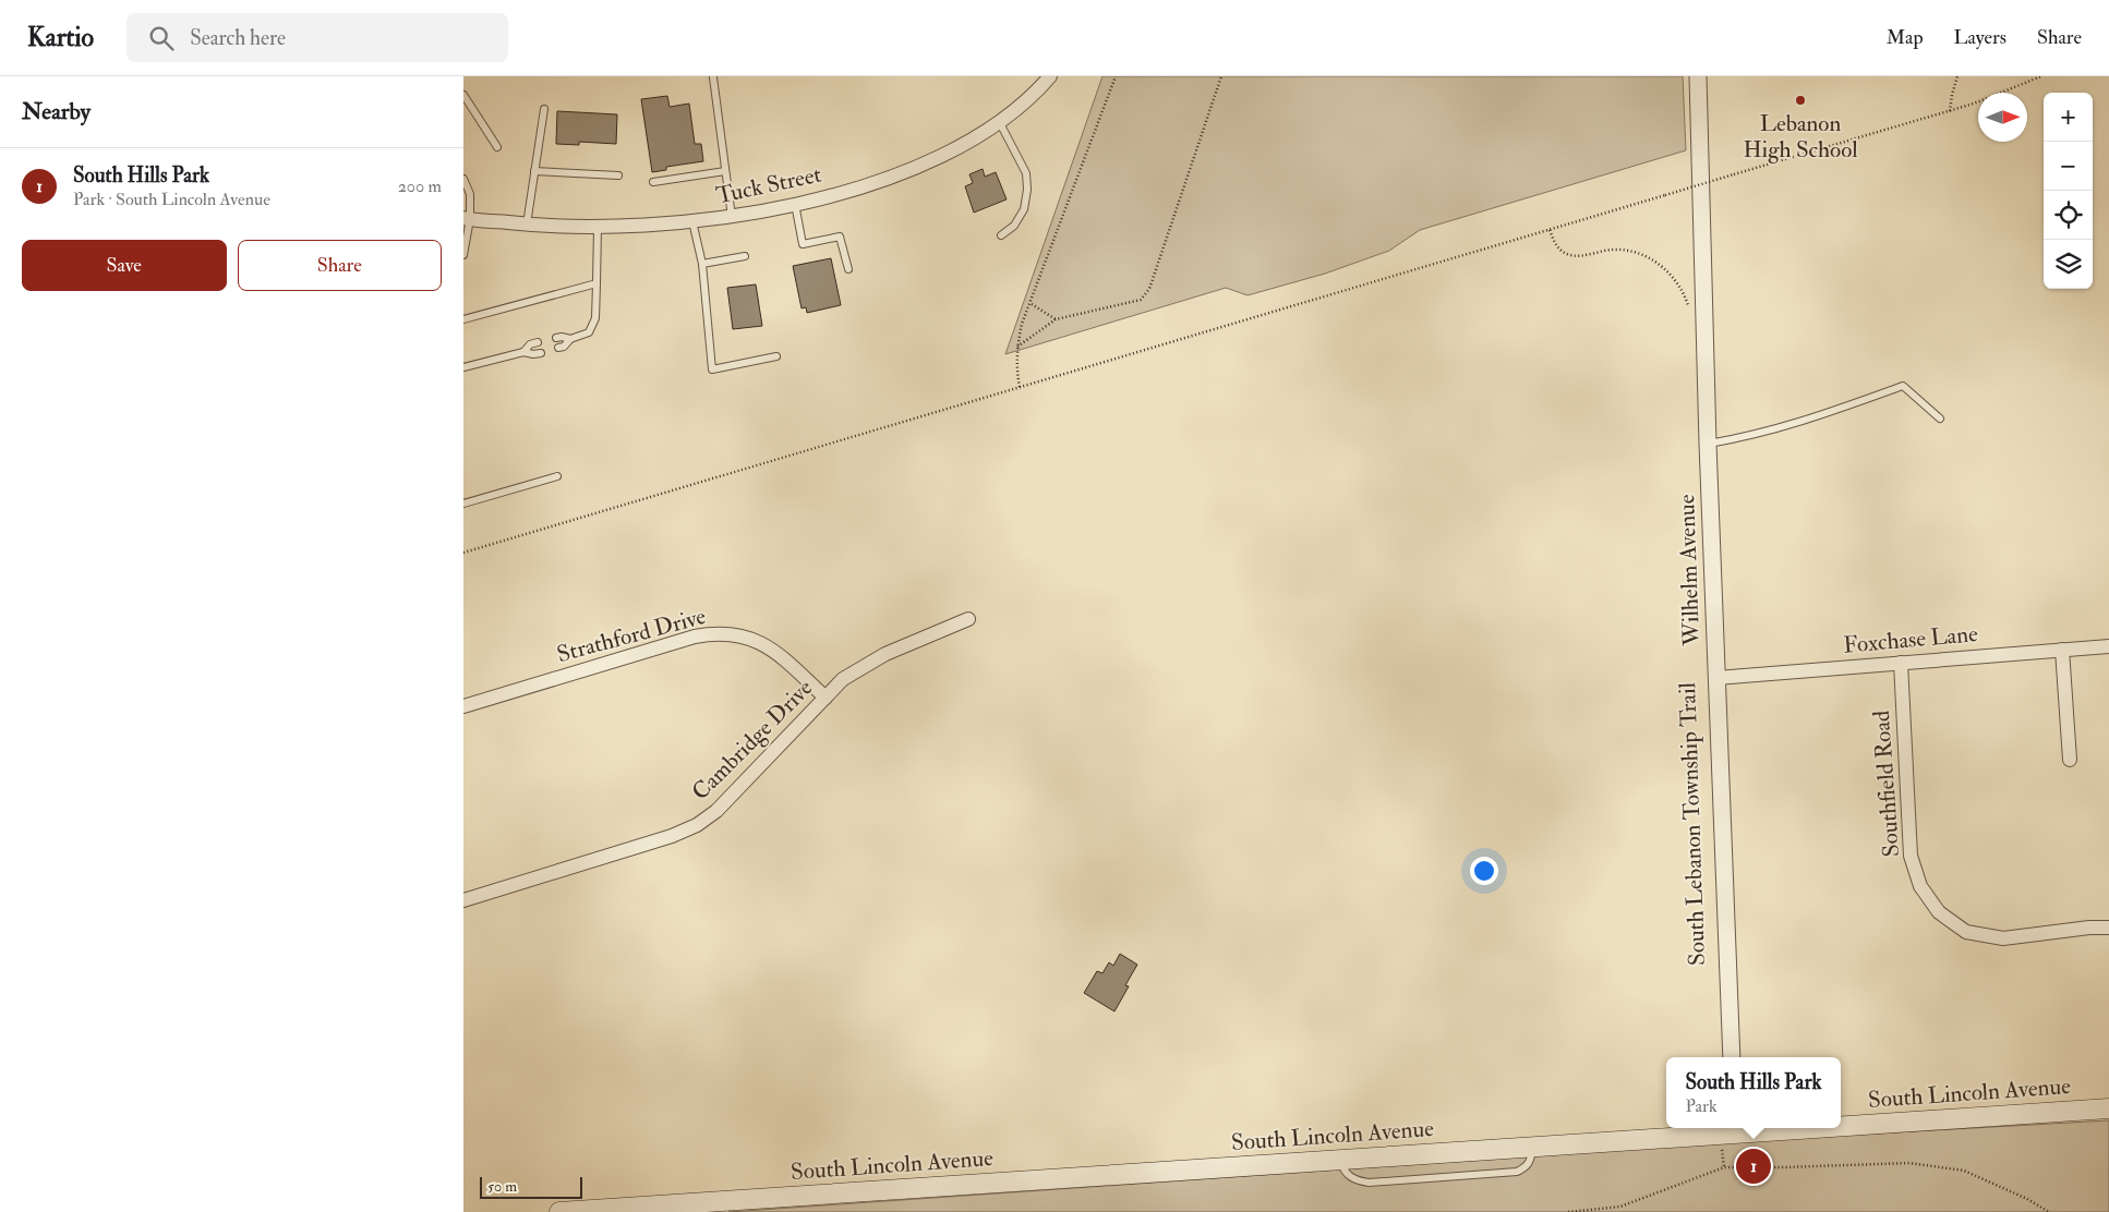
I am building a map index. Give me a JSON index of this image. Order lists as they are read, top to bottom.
{
  "streets": {
    "main road": ["South Lincoln Avenue"],
    "street": [
      "Tuck Street",
      "Wilhelm Avenue",
      "Strathford Drive",
      "Foxchase Lane",
      "Cambridge Drive",
      "Southfield Road"
    ]
  },
  "crossings": [
    ["Wilhelm Avenue", "Foxchase Lane"],
    ["Strathford Drive", "Cambridge Drive"],
    ["Foxchase Lane", "Southfield Road"]
  ],
  "places": ["Lebanon High School"],
  "scale_bar": "50 m",
  "north": "right",
  "page": {
    "header": "Kartio",
    "search": "Search here",
    "nav": ["Map", "Layers", "Share"],
    "heading": "Nearby",
    "map_buttons": ["+", "−"],
    "list": [
      {
        "mark": "1",
        "name": "South Hills Park",
        "note": "Park · South Lincoln Avenue",
        "value": "200 m"
      }
    ],
    "buttons": ["Save", "Share"],
    "popup": ["South Hills Park", "Park"],
    "pins": "1",
    "scale": "50 m"
  }
}
